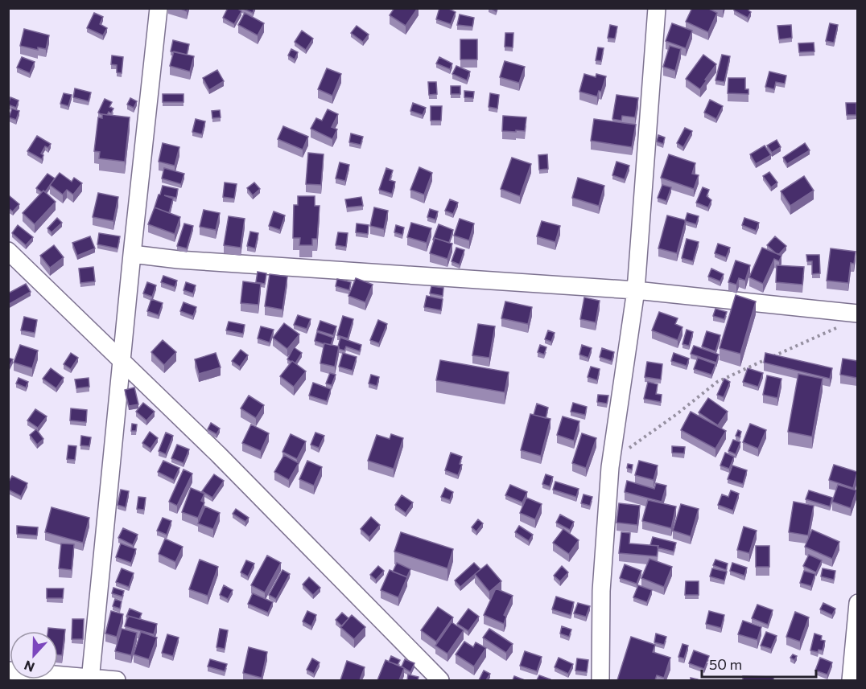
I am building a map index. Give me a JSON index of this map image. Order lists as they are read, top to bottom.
{
  "scale_bar": "50 m",
  "north": "bottom"
}
